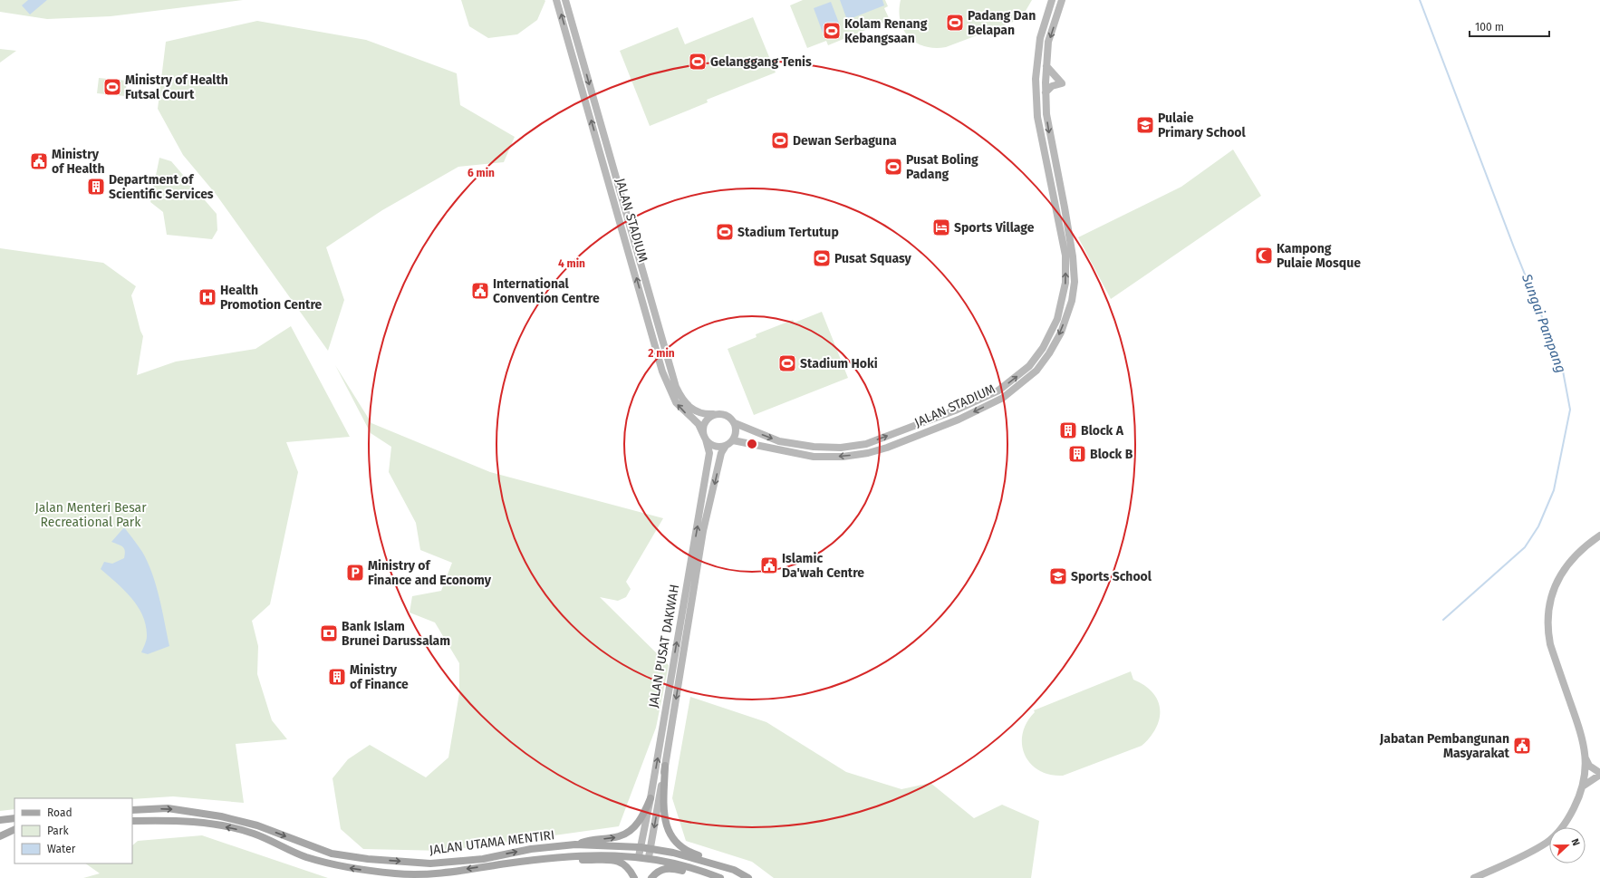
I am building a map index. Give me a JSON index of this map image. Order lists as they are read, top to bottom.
{
  "streets": {
    "main road": ["JALAN STADIUM", "JALAN PUSAT DAKWAH", "JALAN UTAMA MENTIRI"]
  },
  "crossings": [
    ["JALAN STADIUM", "JALAN PUSAT DAKWAH"],
    ["JALAN PUSAT DAKWAH", "JALAN UTAMA MENTIRI"]
  ],
  "water": ["Sungai Pampang"],
  "parks": ["Jalan Menteri Besar Recreational Park"],
  "places": {
    "sports": [
      "Padang Dan Belapan",
      "Kolam Renang Kebangsaan",
      "Gelanggang Tenis",
      "Ministry of Health Futsal Court",
      "Dewan Serbaguna",
      "Pusat Boling Padang",
      "Stadium Tertutup",
      "Pusat Squasy",
      "Stadium Hoki"
    ],
    "school or university": ["Pulaie Primary School", "Sports School"],
    "public building": [
      "Ministry of Health",
      "International Convention Centre",
      "Islamic Da'wah Centre",
      "Jabatan Pembangunan Masyarakat"
    ],
    "building": [
      "Department of Scientific Services",
      "Block A",
      "Block B",
      "Ministry of Finance"
    ],
    "hotel": ["Sports Village"],
    "mosque": ["Kampong Pulaie Mosque"],
    "hospital": ["Health Promotion Centre"],
    "parking": ["Ministry of Finance and Economy"],
    "bank": ["Bank Islam Brunei Darussalam"]
  },
  "legend": ["Road", "Park", "Water"],
  "scale_bar": "100 m",
  "north": "right",
  "rings": ["6 min", "4 min", "2 min"]
}
